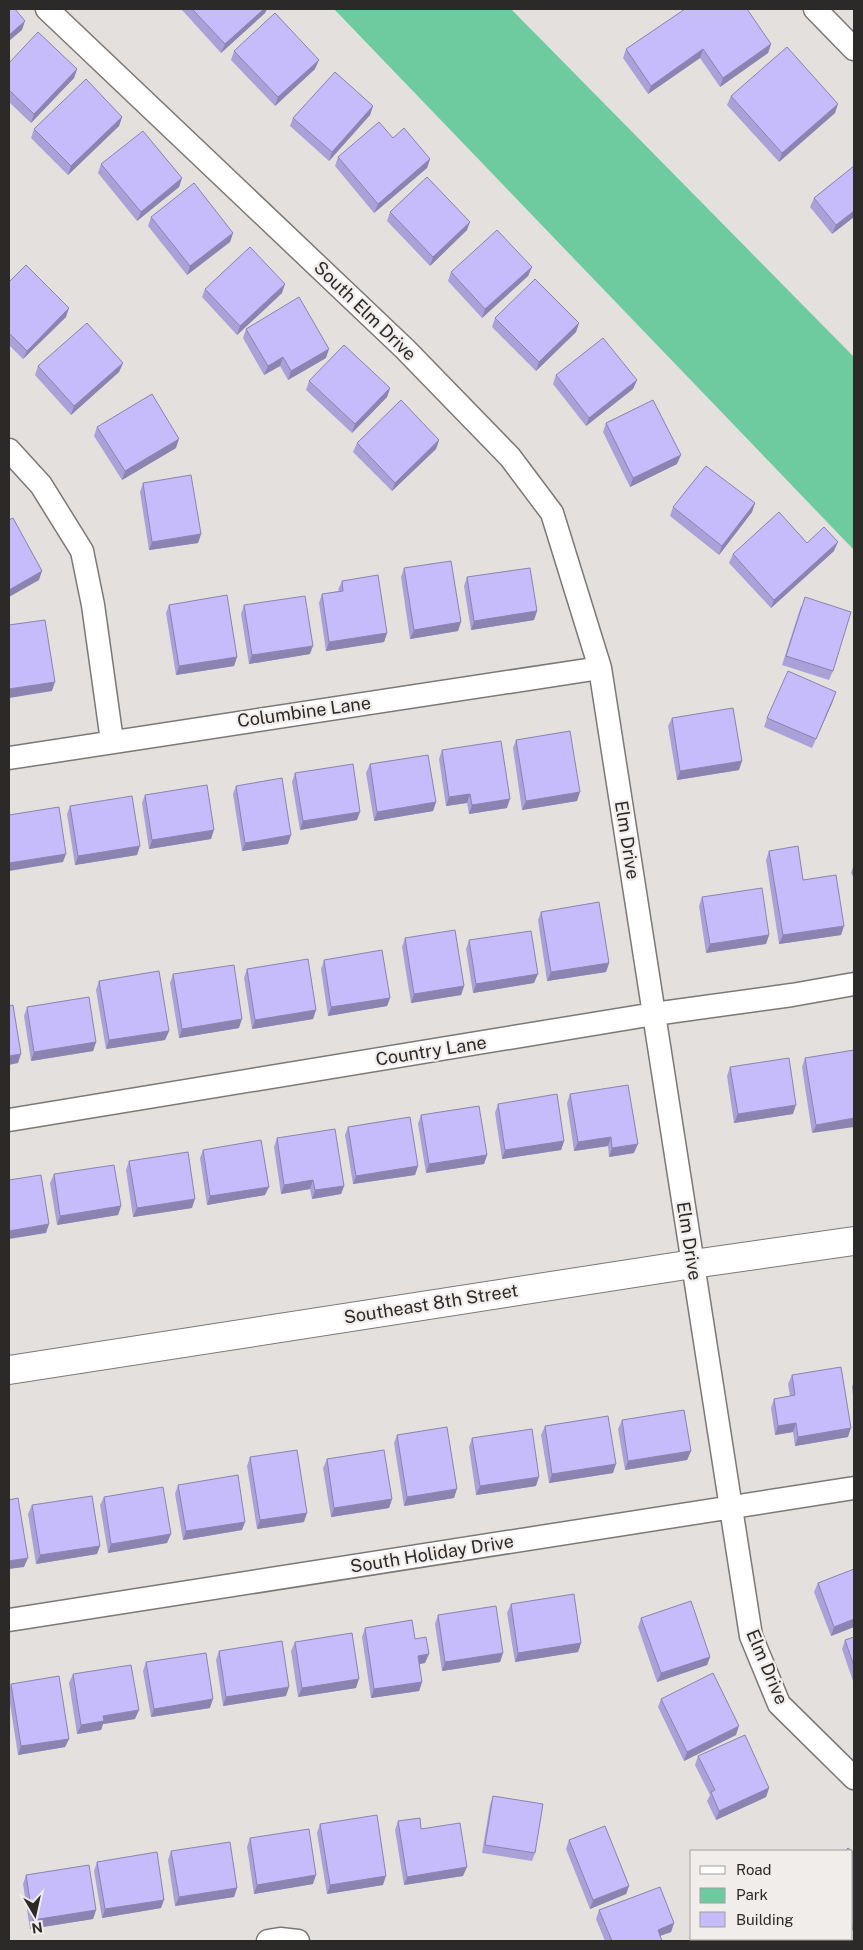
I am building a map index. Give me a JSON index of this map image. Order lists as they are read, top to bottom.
{
  "streets": {
    "street": [
      "South Elm Drive",
      "Columbine Lane",
      "Elm Drive",
      "Country Lane",
      "Southeast 8th Street",
      "South Holiday Drive"
    ]
  },
  "crossings": [
    ["South Elm Drive", "Columbine Lane"],
    ["South Elm Drive", "Elm Drive"],
    ["Columbine Lane", "Elm Drive"],
    ["Elm Drive", "Country Lane"],
    ["Elm Drive", "Southeast 8th Street"],
    ["Elm Drive", "South Holiday Drive"]
  ],
  "legend": ["Road", "Park", "Building"],
  "north": "bottom"
}
